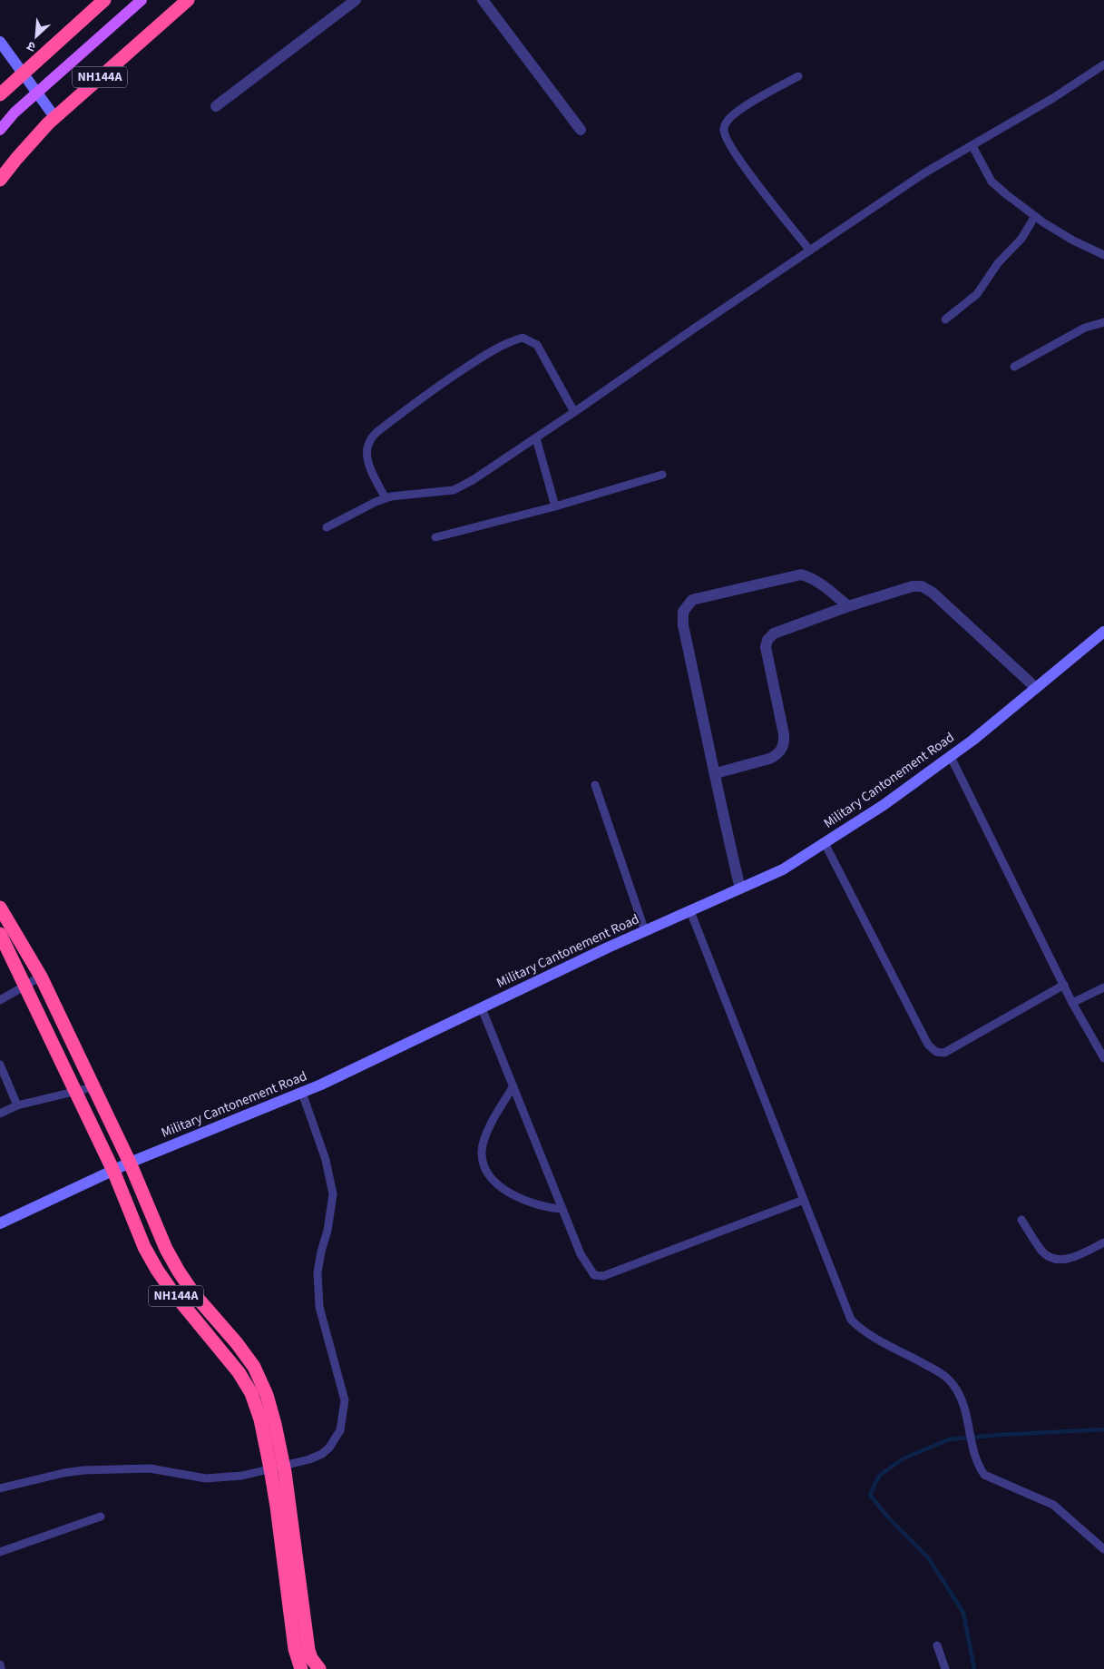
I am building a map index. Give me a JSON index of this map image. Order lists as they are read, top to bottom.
{
  "streets": {
    "highway": ["NH144A"],
    "street": ["Military Cantonement Road"]
  },
  "crossings": [
    ["NH144A", "Military Cantonement Road"]
  ],
  "north": "bottom left"
}
